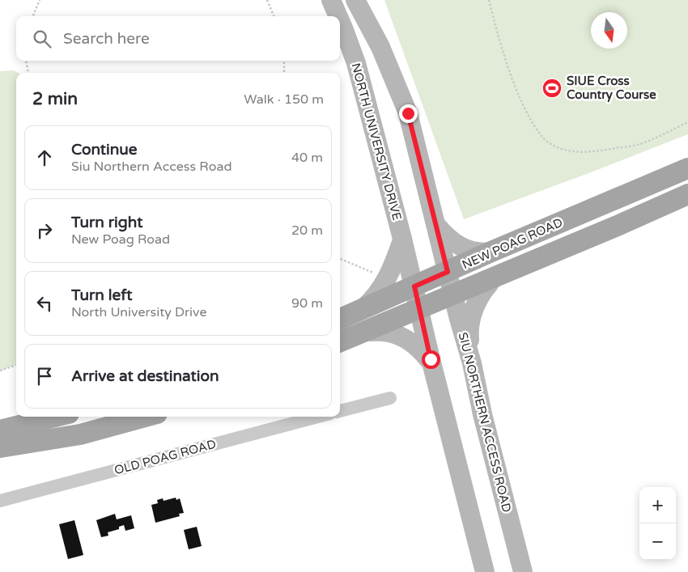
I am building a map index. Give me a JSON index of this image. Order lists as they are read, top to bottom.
{
  "streets": {
    "main road": ["NORTH UNIVERSITY DRIVE", "NEW POAG ROAD", "SIU NORTHERN ACCESS ROAD"],
    "street": ["OLD POAG ROAD"]
  },
  "crossings": [
    ["NORTH UNIVERSITY DRIVE", "NEW POAG ROAD"],
    ["NEW POAG ROAD", "SIU NORTHERN ACCESS ROAD"]
  ],
  "places": {
    "sports": ["SIUE Cross Country Course"]
  },
  "north": "bottom",
  "page": {
    "search": "Search here",
    "heading": ["2 min", "Walk · 150 m"],
    "list": [
      ["Continue", "Siu Northern Access Road", "40 m"],
      ["Turn right", "New Poag Road", "20 m"],
      ["Turn left", "North University Drive", "90 m"],
      "Arrive at destination"
    ],
    "map_buttons": ["+", "−"]
  }
}
